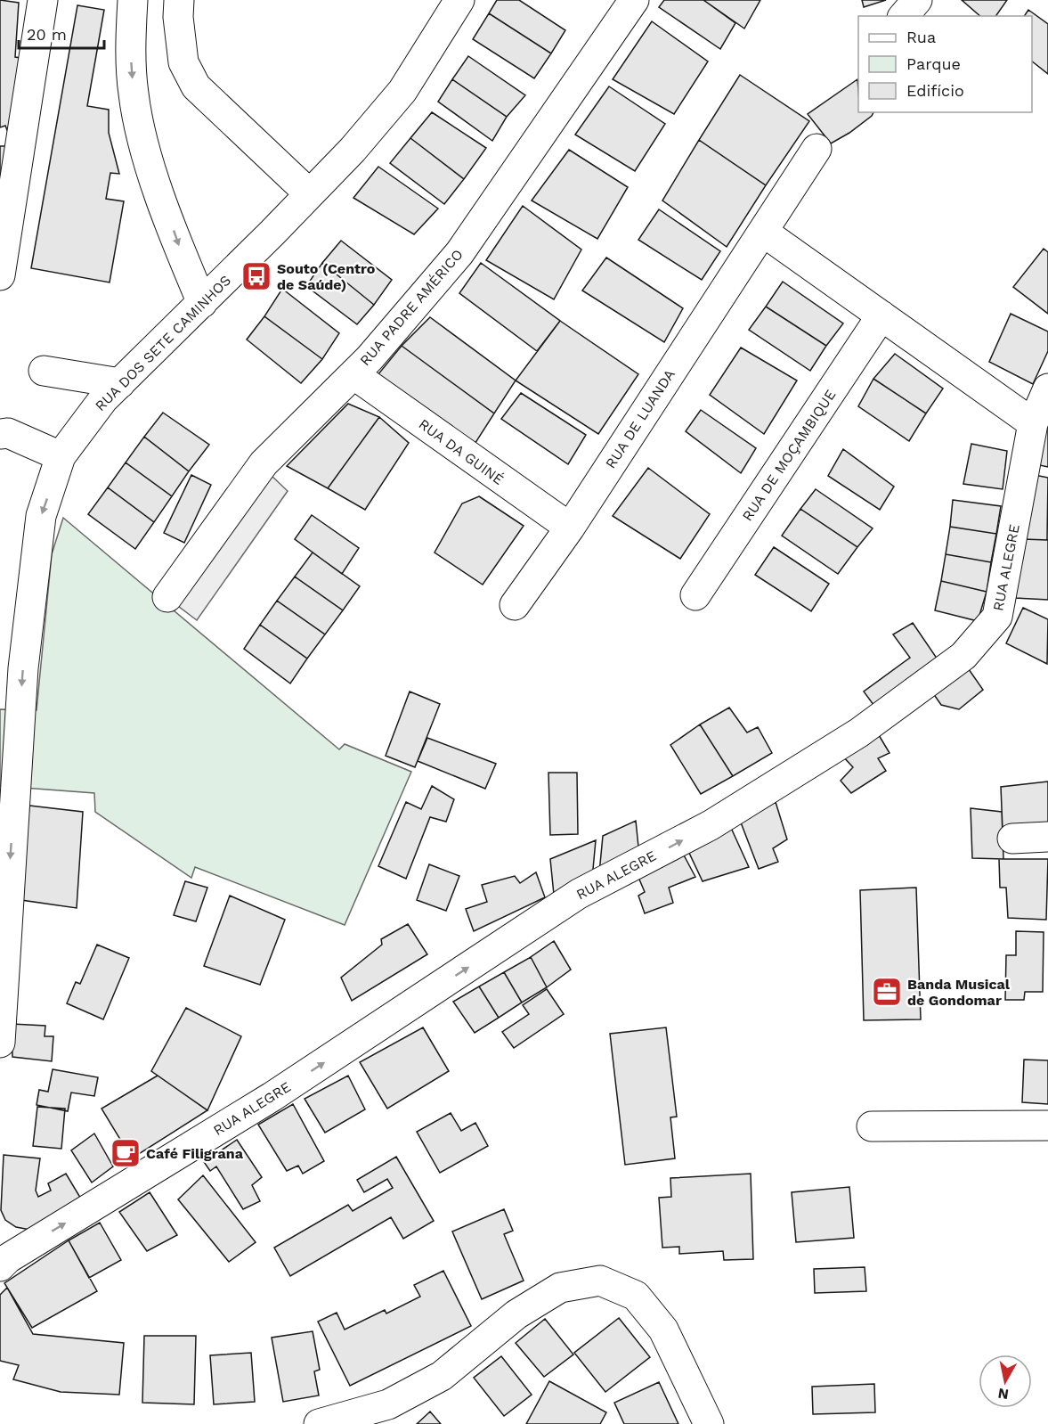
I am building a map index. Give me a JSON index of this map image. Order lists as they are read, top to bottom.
{
  "streets": {
    "street": [
      "RUA PADRE AMÉRICO",
      "RUA DOS SETE CAMINHOS",
      "RUA DE LUANDA",
      "RUA DA GUINÉ",
      "RUA DE MOÇAMBIQUE",
      "RUA ALEGRE"
    ]
  },
  "crossings": [
    ["RUA PADRE AMÉRICO", "RUA DA GUINÉ"],
    ["RUA DE LUANDA", "RUA DA GUINÉ"]
  ],
  "one_way": ["RUA DOS SETE CAMINHOS", "RUA ALEGRE"],
  "places": {
    "bus stop": ["Souto (Centro de Saúde)"],
    "office": ["Banda Musical de Gondomar"],
    "cafe": ["Café Filigrana"]
  },
  "legend": ["Rua", "Parque", "Edifício"],
  "scale_bar": "20 m",
  "north": "bottom"
}
